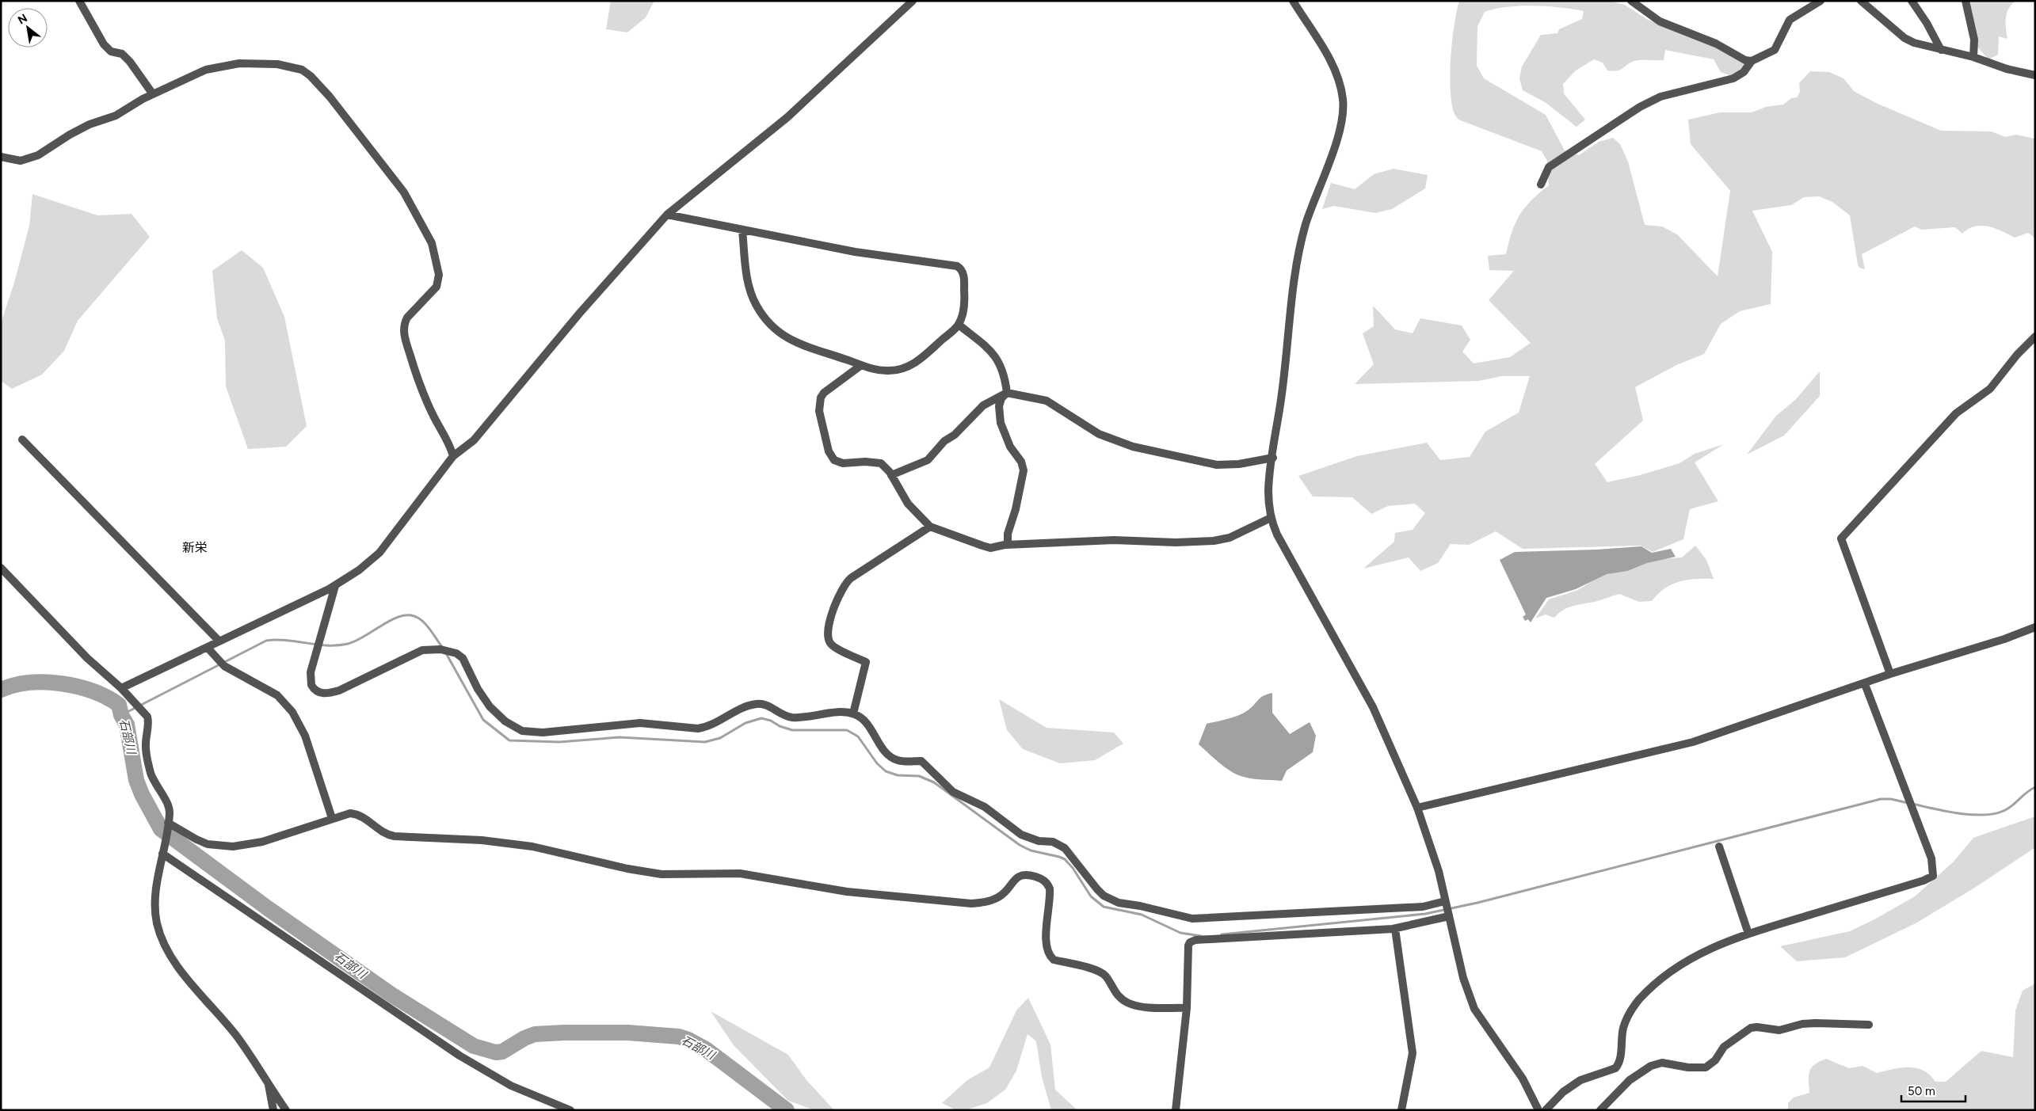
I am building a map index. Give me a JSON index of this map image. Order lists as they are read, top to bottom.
{
  "districts": ["新栄"],
  "water": ["石部川"],
  "scale_bar": "50 m",
  "north": "top left"
}
